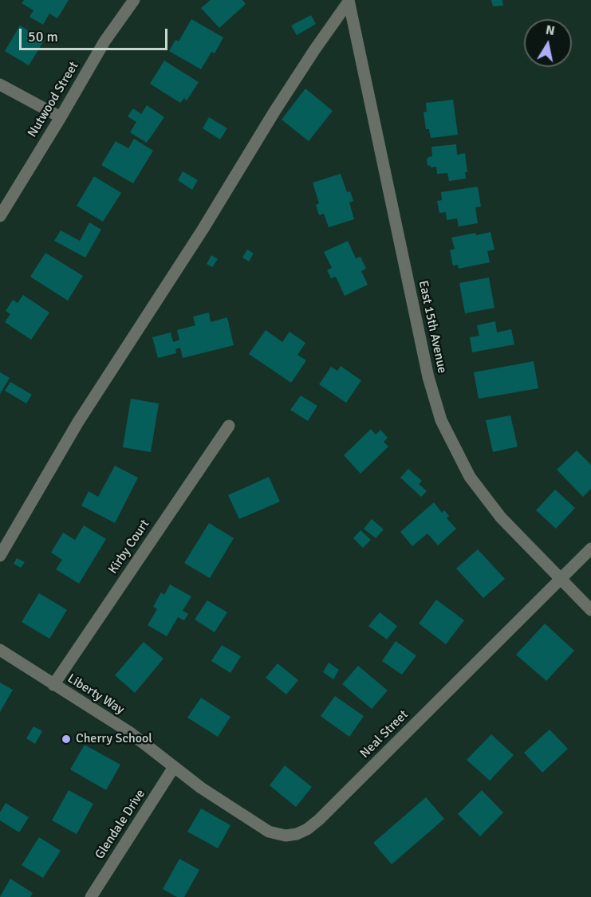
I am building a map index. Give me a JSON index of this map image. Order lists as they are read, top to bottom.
{
  "streets": {
    "street": [
      "Nutwood Street",
      "East 15th Avenue",
      "Kirby Court",
      "Liberty Way",
      "Neal Street",
      "Glendale Drive"
    ]
  },
  "crossings": [
    ["East 15th Avenue", "Neal Street"],
    ["Kirby Court", "Liberty Way"],
    ["Liberty Way", "Neal Street"],
    ["Liberty Way", "Glendale Drive"],
    ["Neal Street", "Glendale Drive"]
  ],
  "places": ["Cherry School"],
  "scale_bar": "50 m",
  "north": "top"
}
